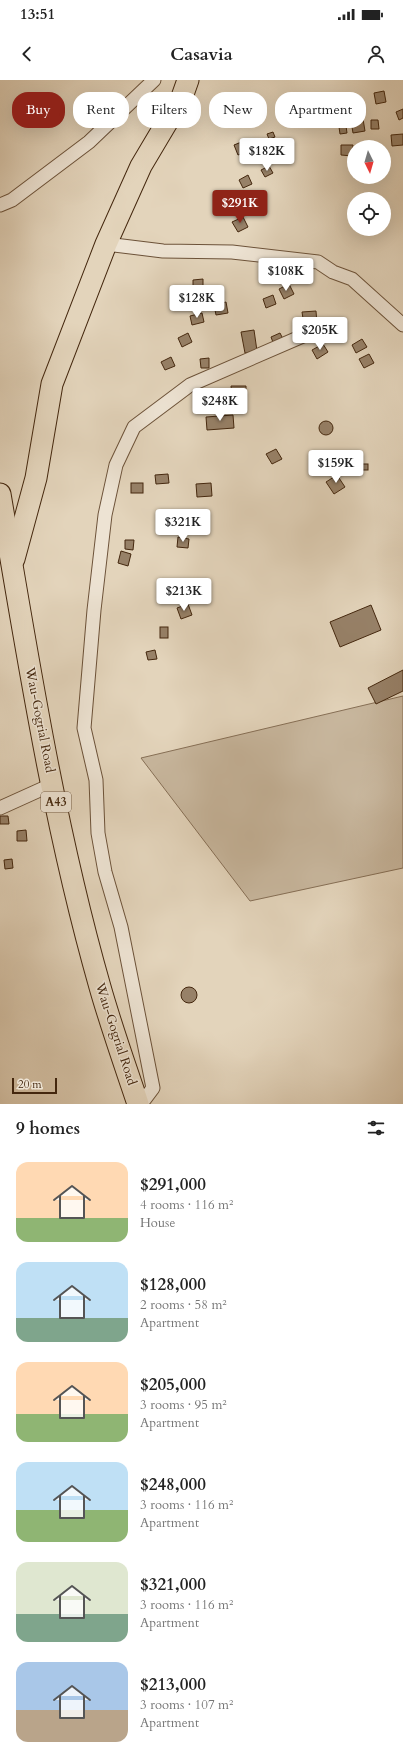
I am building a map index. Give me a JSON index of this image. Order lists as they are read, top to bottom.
{
  "streets": {
    "main road": ["Wau-Gogrial Road", "A43"]
  },
  "scale_bar": "20 m",
  "north": "bottom",
  "page": {
    "status": "13:51",
    "header": "Casavia",
    "chip": [
      "Buy",
      "Rent",
      "Filters",
      "New",
      "Apartment"
    ],
    "price": [
      "$182K",
      "$291K",
      "$108K",
      "$128K",
      "$205K",
      "$248K",
      "$159K",
      "$321K",
      "$213K"
    ],
    "scale": "20 m",
    "heading": "9 homes",
    "list": [
      {
        "name": "$291,000",
        "note": "4 rooms · 116 m² · House"
      },
      {
        "name": "$128,000",
        "note": "2 rooms · 58 m² · Apartment"
      },
      {
        "name": "$205,000",
        "note": "3 rooms · 95 m² · Apartment"
      },
      {
        "name": "$248,000",
        "note": "3 rooms · 116 m² · Apartment"
      },
      {
        "name": "$321,000",
        "note": "3 rooms · 116 m² · Apartment"
      },
      {
        "name": "$213,000",
        "note": "3 rooms · 107 m² · Apartment"
      }
    ]
  }
}
